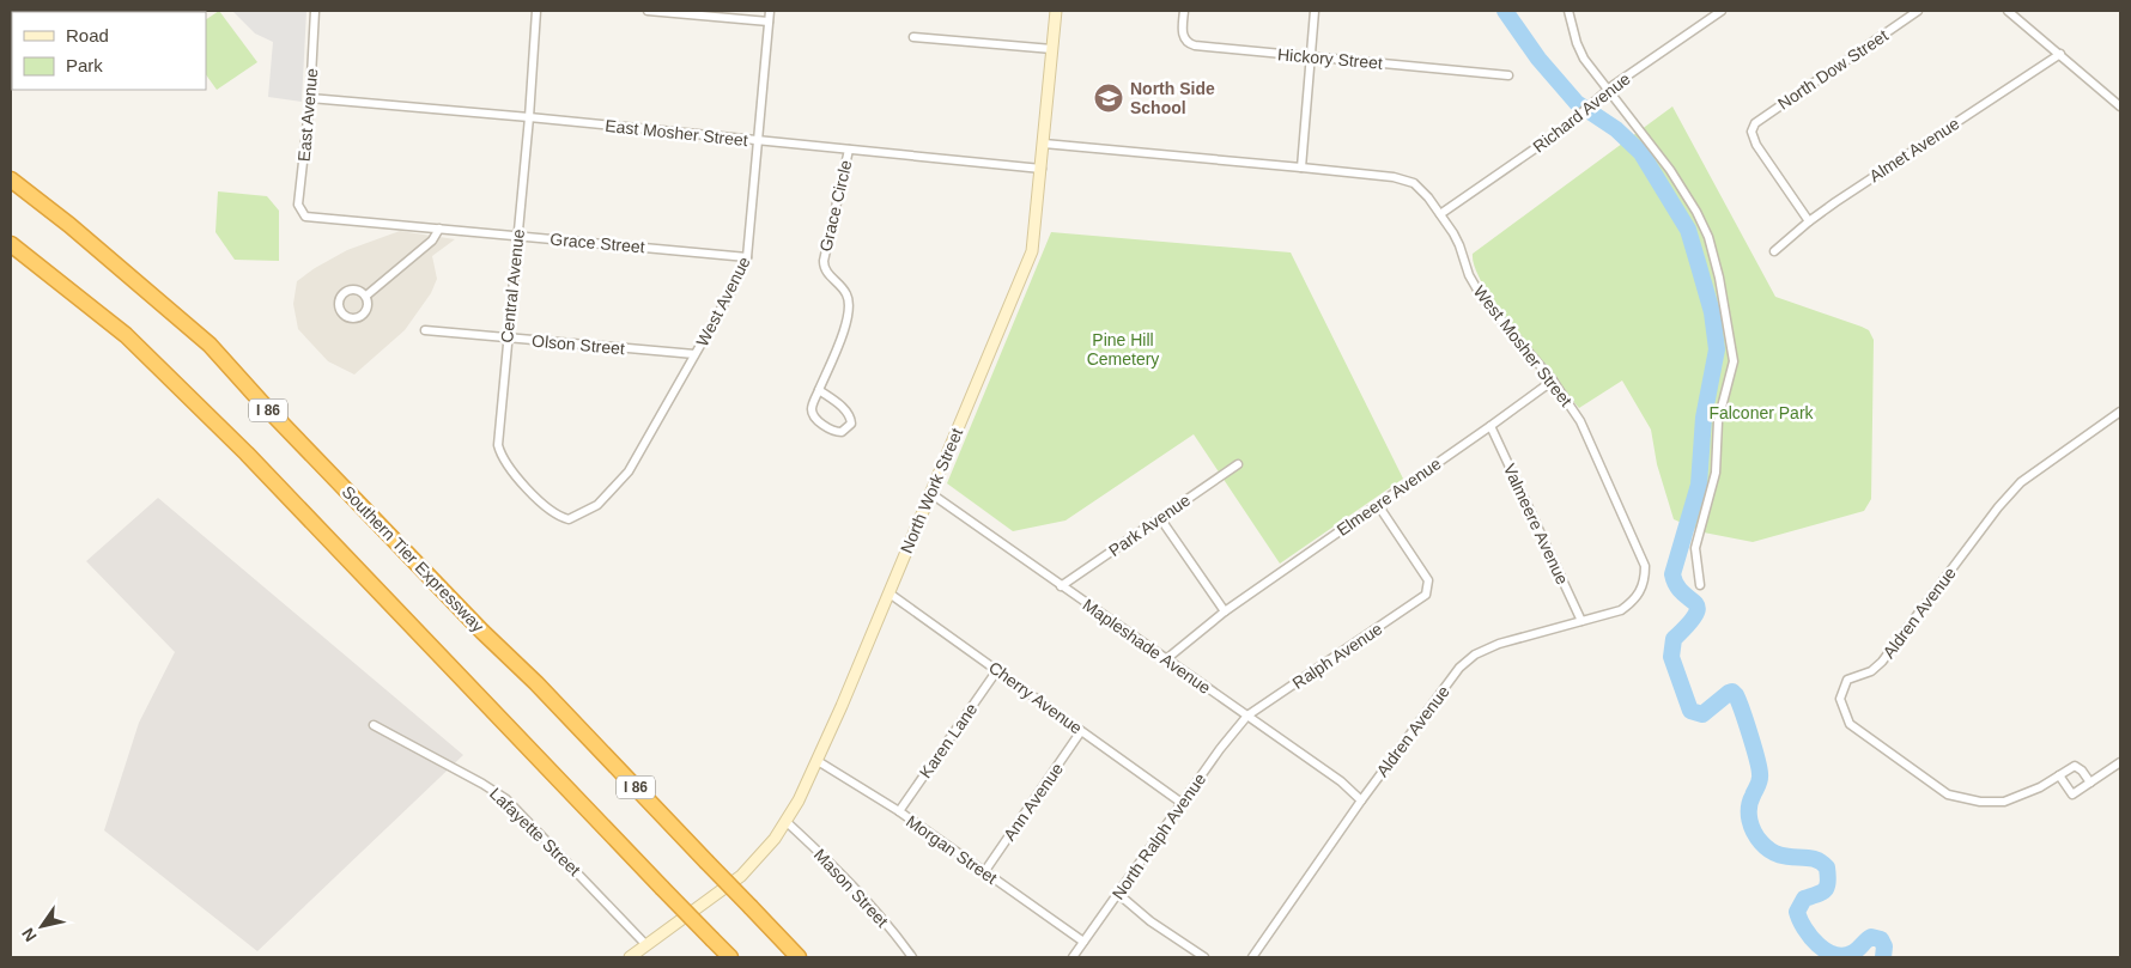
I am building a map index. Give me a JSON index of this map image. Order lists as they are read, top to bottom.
{
  "streets": {
    "highway": ["I 86", "Southern Tier Expressway"],
    "street": [
      "Hickory Street",
      "North Dow Street",
      "Richard Avenue",
      "East Avenue",
      "East Mosher Street",
      "Almet Avenue",
      "Grace Circle",
      "Grace Street",
      "Central Avenue",
      "West Avenue",
      "Olson Street",
      "West Mosher Street",
      "North Work Street",
      "Elmeere Avenue",
      "Valmeere Avenue",
      "Park Avenue",
      "Aldren Avenue",
      "Mapleshade Avenue",
      "Ralph Avenue",
      "Cherry Avenue",
      "Karen Lane",
      "Ann Avenue",
      "Lafayette Street",
      "North Ralph Avenue",
      "Morgan Street",
      "Mason Street"
    ]
  },
  "crossings": [
    ["North Dow Street", "Almet Avenue"],
    ["Richard Avenue", "West Mosher Street"],
    ["East Avenue", "East Mosher Street"],
    ["East Avenue", "Grace Street"],
    ["East Mosher Street", "Grace Circle"],
    ["East Mosher Street", "Central Avenue"],
    ["East Mosher Street", "West Avenue"],
    ["East Mosher Street", "North Work Street"],
    ["Grace Street", "Central Avenue"],
    ["Grace Street", "West Avenue"],
    ["Central Avenue", "West Avenue"],
    ["Central Avenue", "Olson Street"],
    ["West Avenue", "Olson Street"],
    ["West Mosher Street", "North Work Street"],
    ["West Mosher Street", "Elmeere Avenue"],
    ["West Mosher Street", "Aldren Avenue"],
    ["North Work Street", "Mapleshade Avenue"],
    ["North Work Street", "Cherry Avenue"],
    ["North Work Street", "Lafayette Street"],
    ["North Work Street", "Morgan Street"],
    ["North Work Street", "Mason Street"],
    ["Elmeere Avenue", "Valmeere Avenue"],
    ["Elmeere Avenue", "Mapleshade Avenue"],
    ["Elmeere Avenue", "Ralph Avenue"],
    ["Valmeere Avenue", "Aldren Avenue"],
    ["Park Avenue", "Mapleshade Avenue"],
    ["Aldren Avenue", "Mapleshade Avenue"],
    ["Mapleshade Avenue", "Ralph Avenue"],
    ["Mapleshade Avenue", "North Ralph Avenue"],
    ["Ralph Avenue", "North Ralph Avenue"],
    ["Cherry Avenue", "Karen Lane"],
    ["Cherry Avenue", "Ann Avenue"],
    ["Cherry Avenue", "North Ralph Avenue"],
    ["Karen Lane", "Morgan Street"],
    ["Ann Avenue", "Morgan Street"],
    ["North Ralph Avenue", "Morgan Street"]
  ],
  "parks": ["Pine Hill Cemetery", "Falconer Park"],
  "places": {
    "school or university": ["North Side School"]
  },
  "legend": ["Road", "Park"],
  "north": "bottom left"
}
